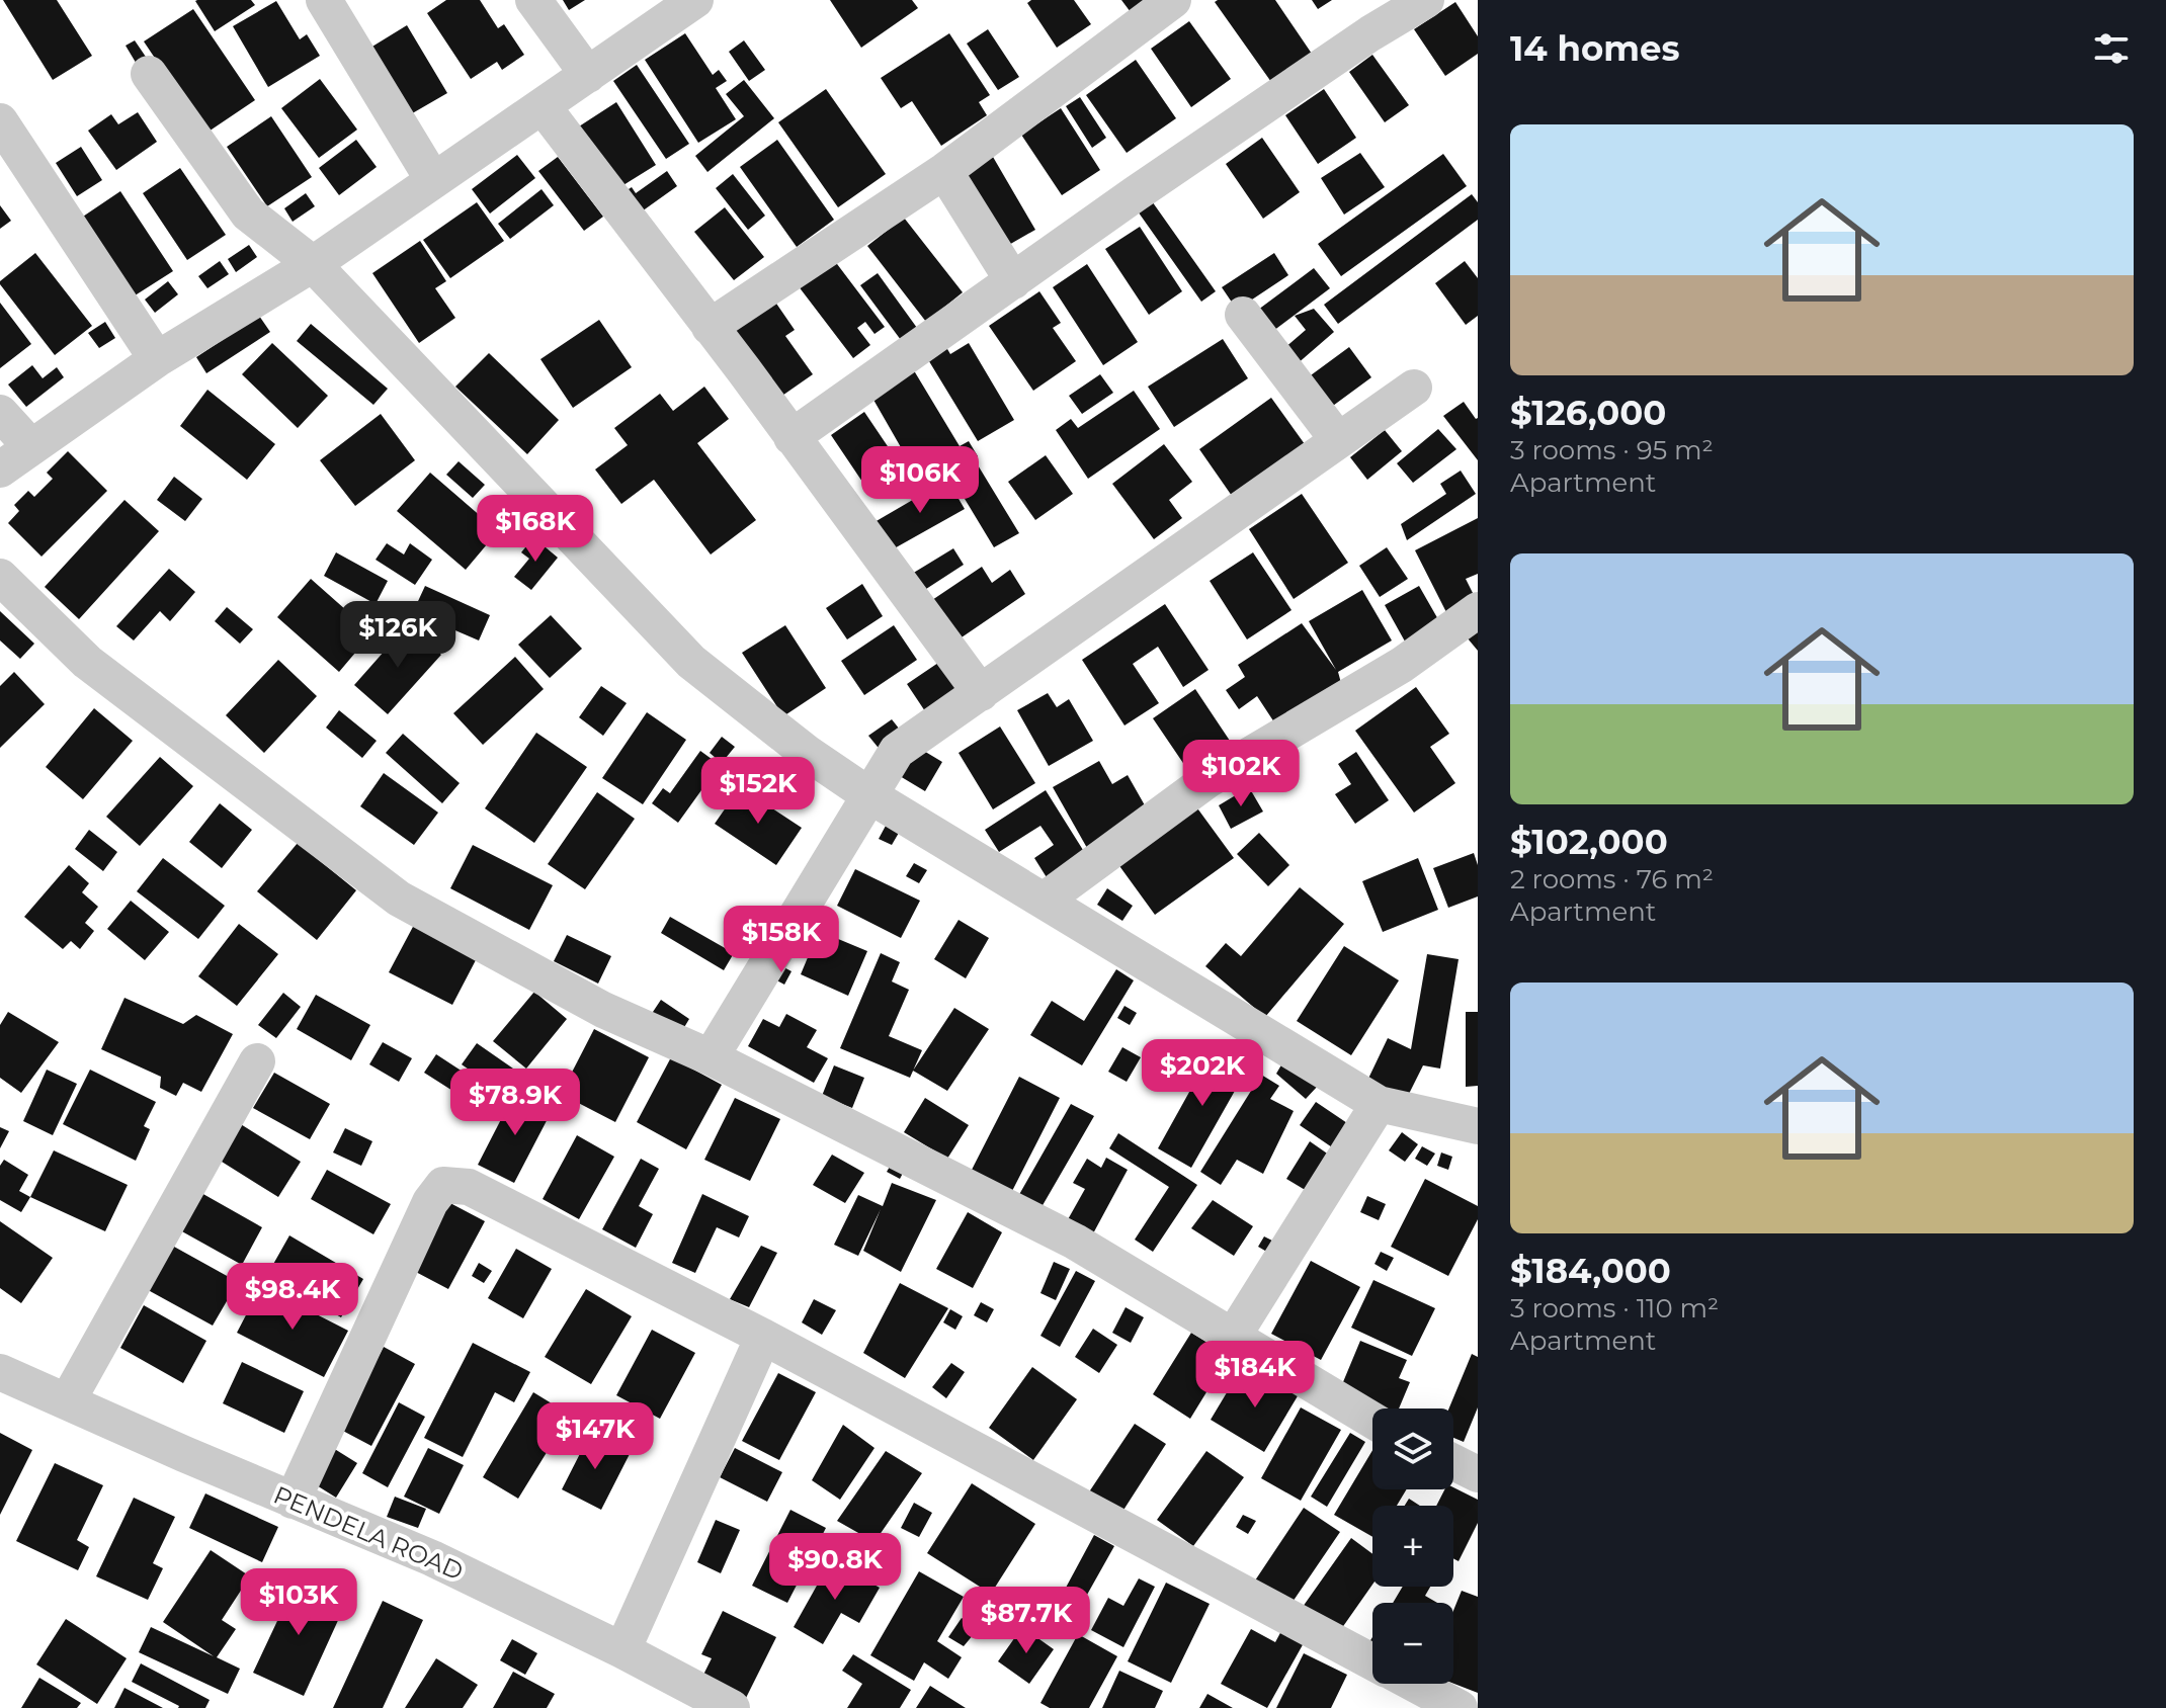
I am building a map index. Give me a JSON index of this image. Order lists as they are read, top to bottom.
{
  "streets": {
    "street": ["PENDELA ROAD"]
  },
  "page": {
    "heading": "14 homes",
    "list": [
      {
        "name": "$126,000",
        "note": "3 rooms · 95 m² · Apartment"
      },
      {
        "name": "$102,000",
        "note": "2 rooms · 76 m² · Apartment"
      },
      {
        "name": "$184,000",
        "note": "3 rooms · 110 m² · Apartment"
      }
    ],
    "price": [
      "$106K",
      "$168K",
      "$126K",
      "$102K",
      "$152K",
      "$158K",
      "$202K",
      "$78.9K",
      "$98.4K",
      "$184K",
      "$147K",
      "$90.8K",
      "$103K",
      "$87.7K"
    ],
    "map_buttons": ["+", "−"]
  }
}
